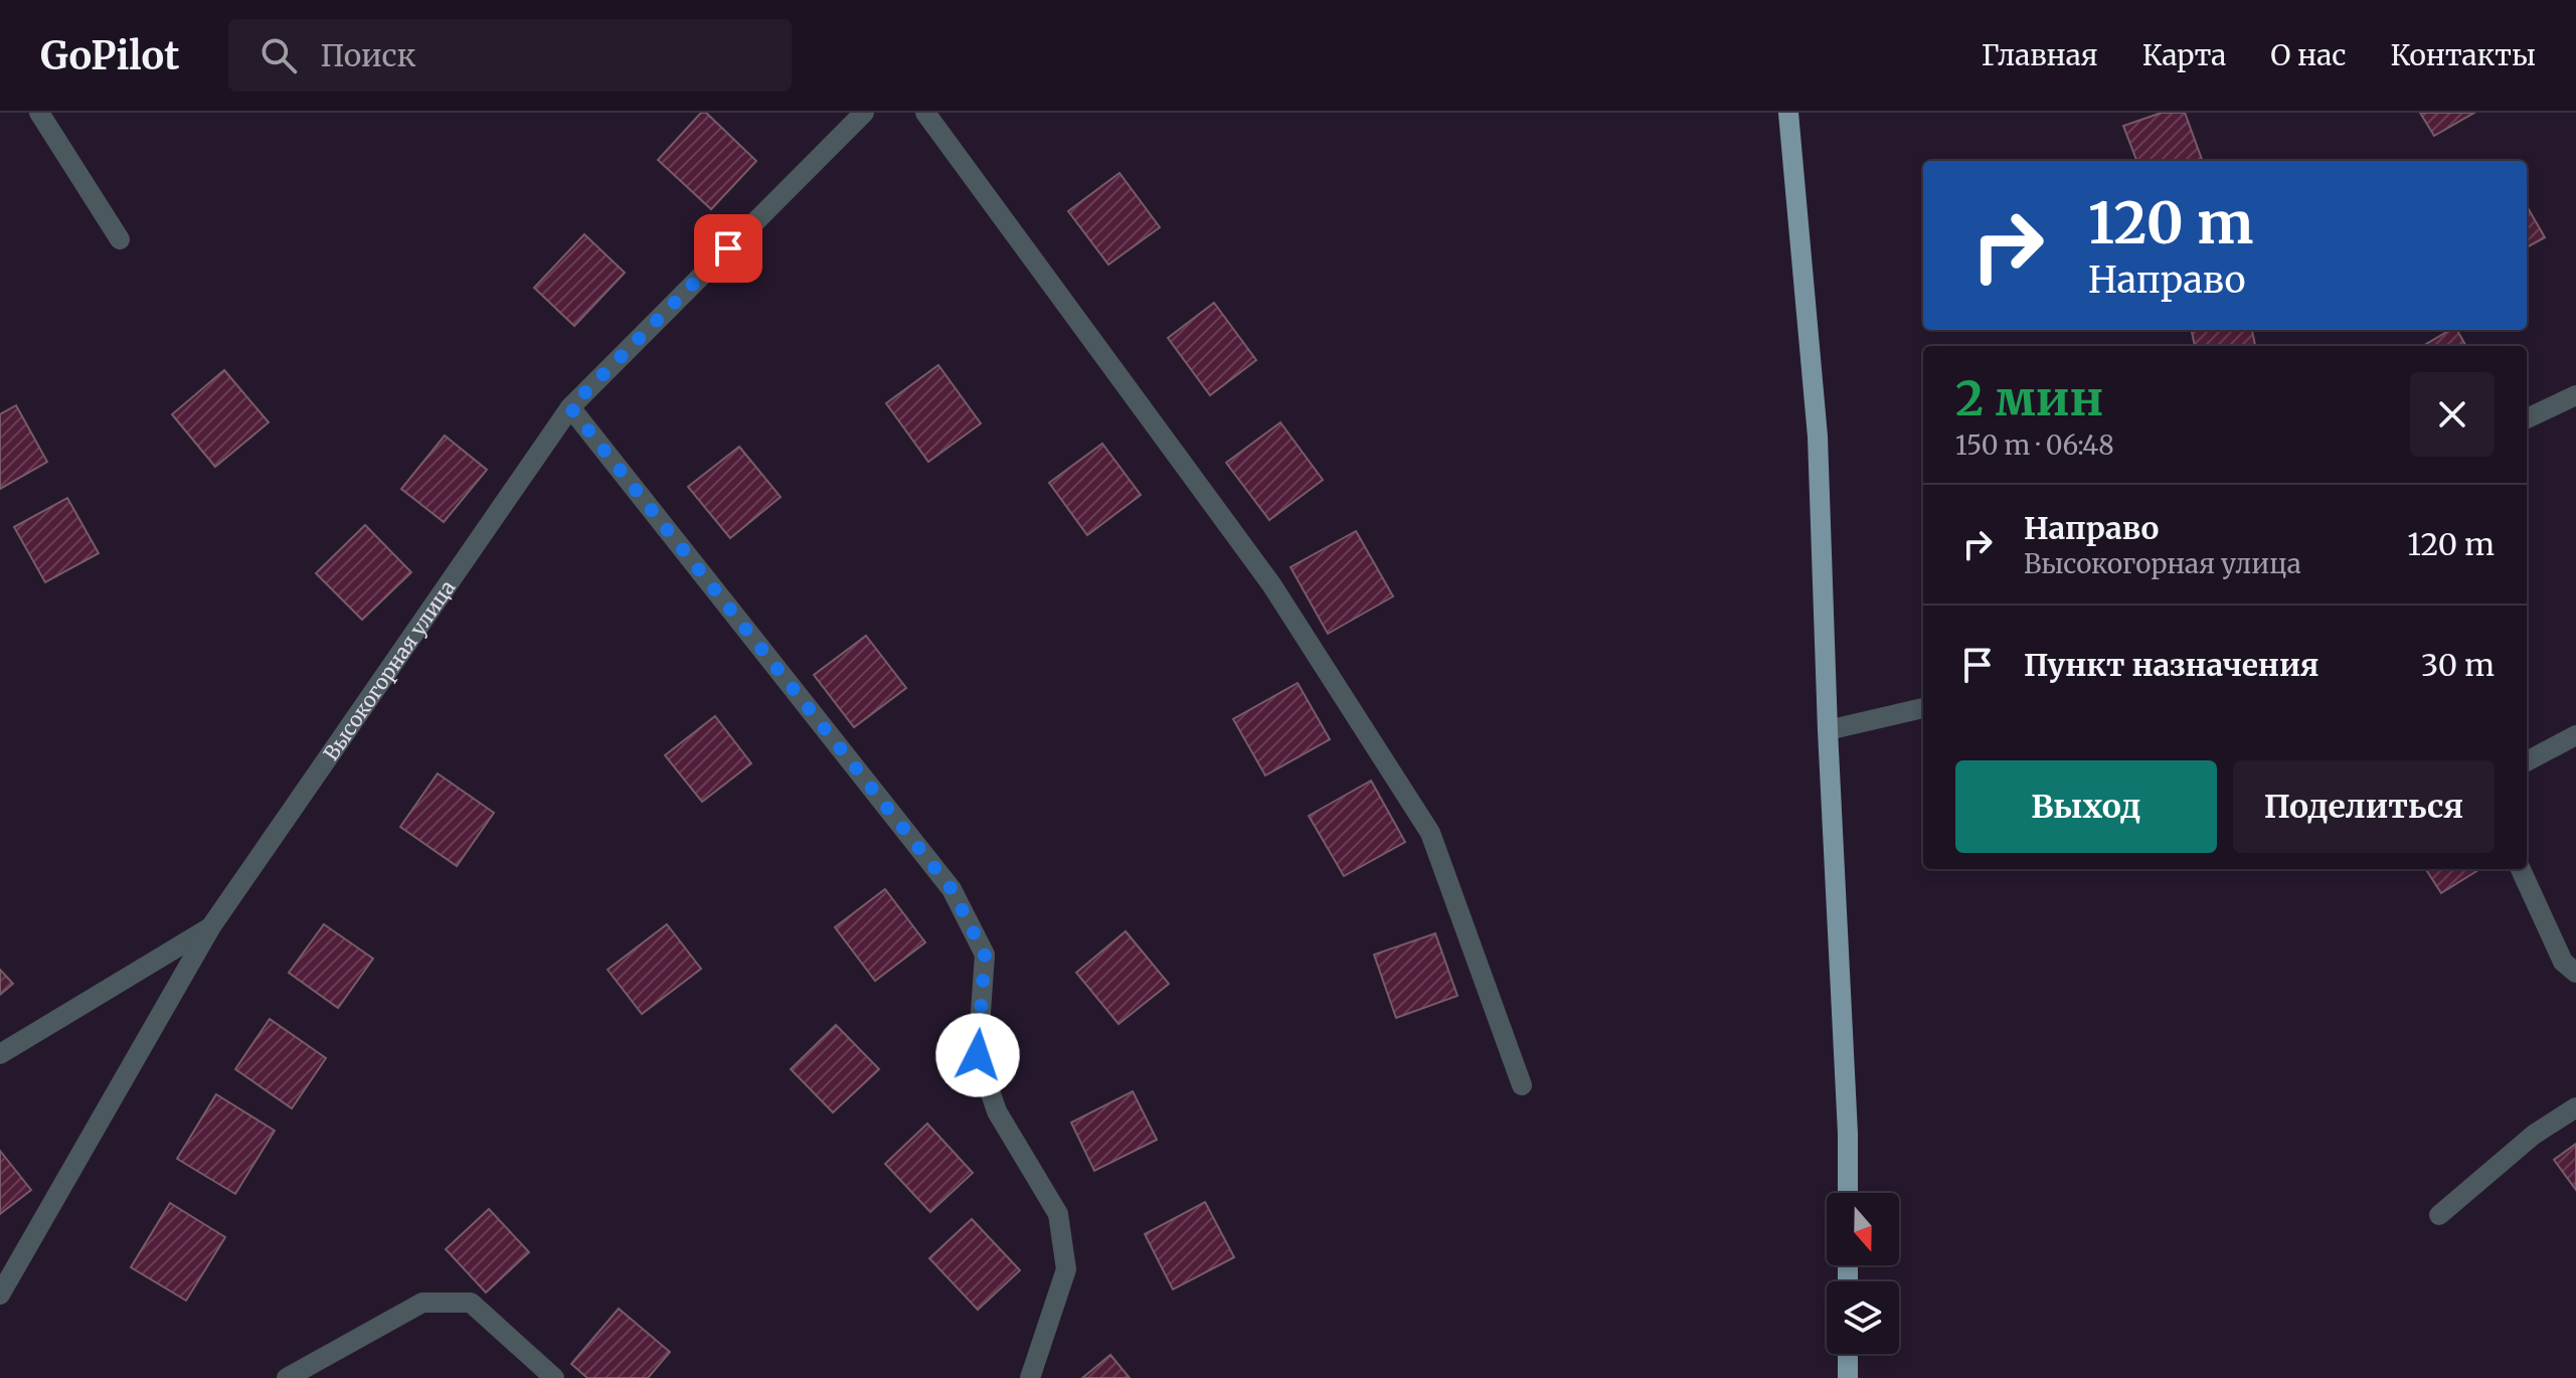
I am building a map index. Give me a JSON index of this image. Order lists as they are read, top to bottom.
{
  "streets": {
    "street": ["Высокогорная улица"]
  },
  "north": "bottom",
  "page": {
    "header": "GoPilot",
    "search": "Поиск",
    "nav": [
      "Главная",
      "Карта",
      "О нас",
      "Контакты"
    ],
    "turn": ["120 m", "Направо"],
    "heading": ["2 мин", "150 m · 06:48"],
    "list": [
      {
        "name": "Направо",
        "note": "Высокогорная улица",
        "value": "120 m"
      },
      {
        "name": "Пункт назначения",
        "value": "30 m"
      }
    ],
    "buttons": ["Выход", "Поделиться"]
  }
}
